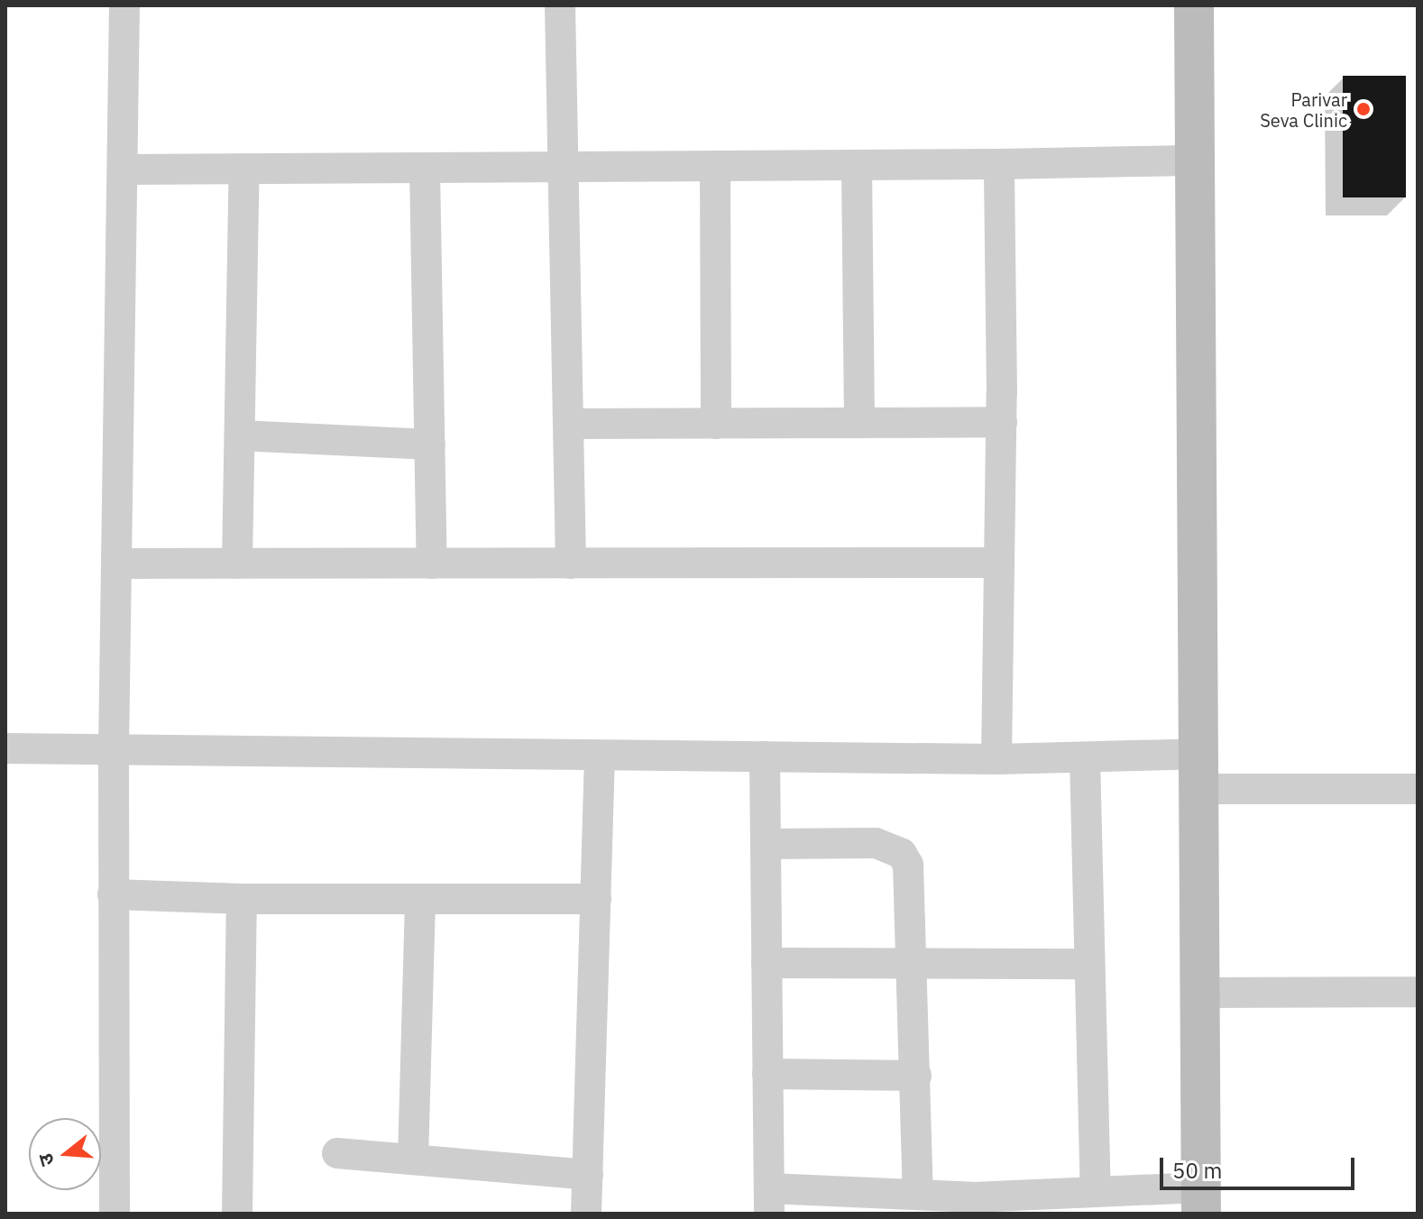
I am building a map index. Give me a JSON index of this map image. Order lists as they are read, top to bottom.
{
  "places": ["Parivar Seva Clinic"],
  "scale_bar": "50 m",
  "north": "left"
}
